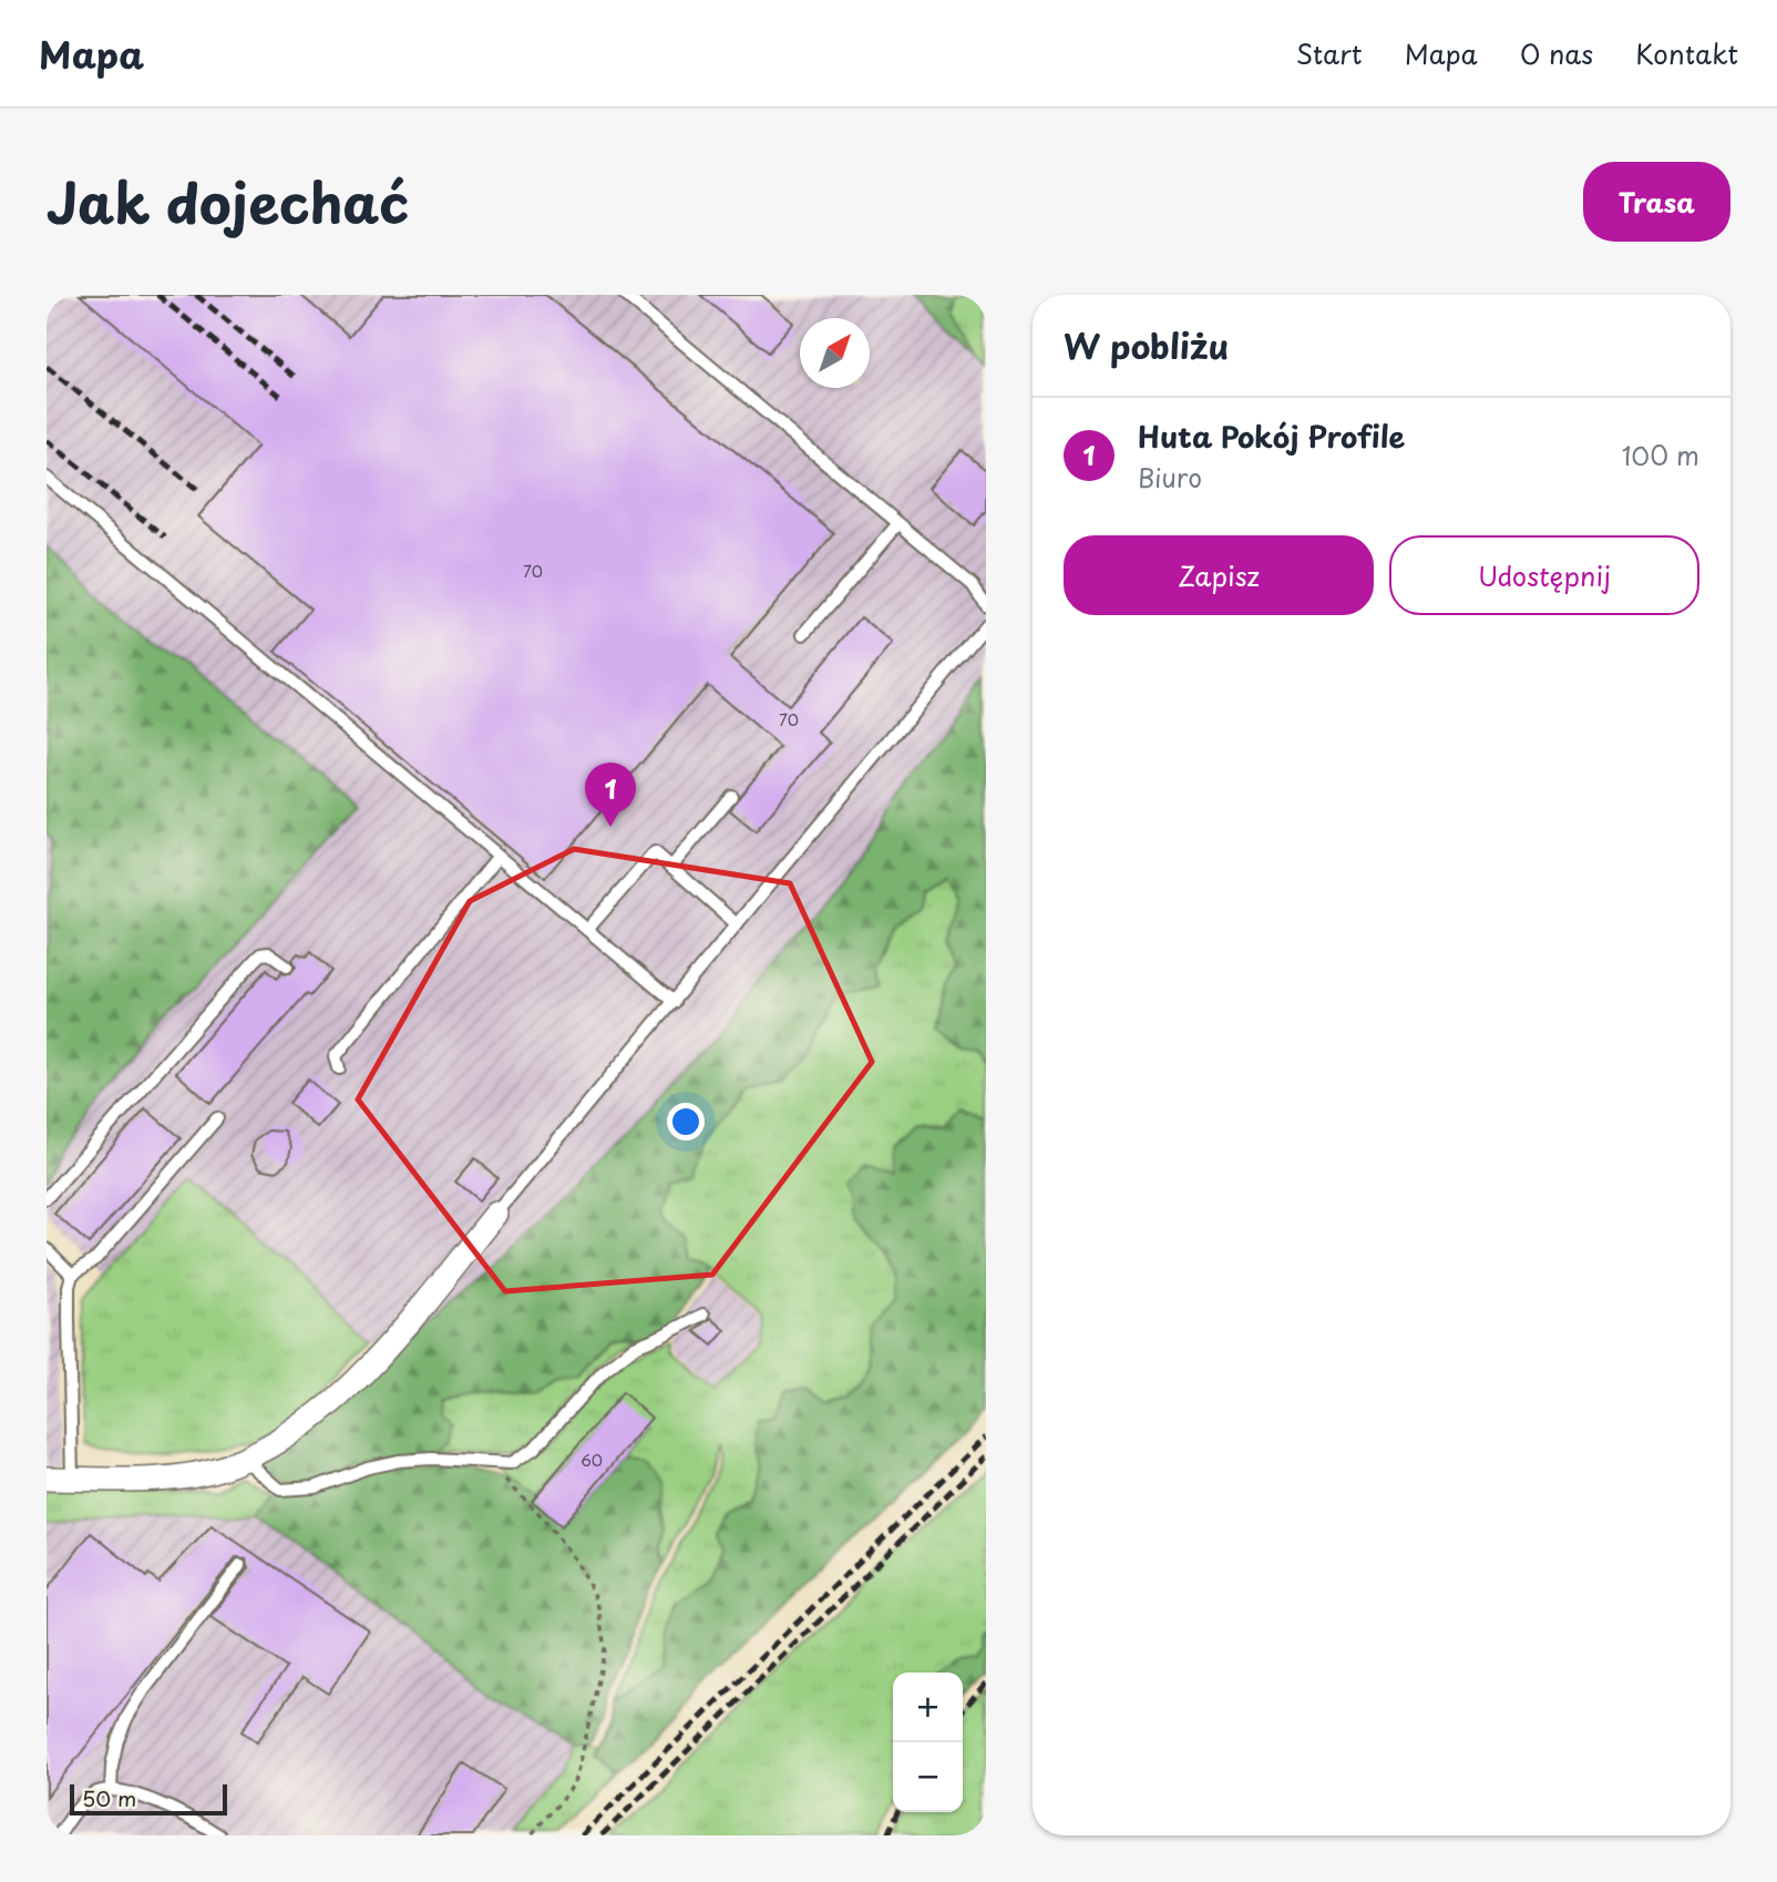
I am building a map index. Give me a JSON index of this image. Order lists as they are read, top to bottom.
{
  "house_numbers": ["70", "70", "60"],
  "scale_bar": "50 m",
  "north": "top right",
  "page": {
    "header": "Mapa",
    "nav": [
      "Start",
      "Mapa",
      "O nas",
      "Kontakt"
    ],
    "title": "Jak dojechać",
    "buttons": [
      "Trasa",
      ["Zapisz", "Udostępnij"]
    ],
    "heading": "W pobliżu",
    "list": [
      {
        "mark": "1",
        "name": "Huta Pokój Profile",
        "note": "Biuro",
        "value": "100 m"
      }
    ],
    "pins": "1",
    "map_buttons": ["+", "−"],
    "scale": "50 m"
  }
}
